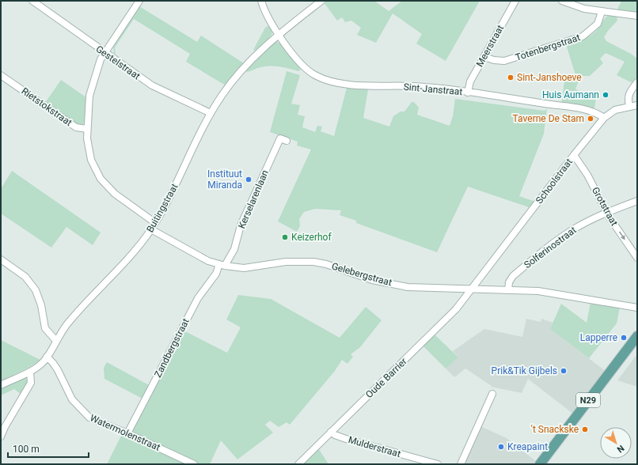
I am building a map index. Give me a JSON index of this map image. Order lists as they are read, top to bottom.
{
  "streets": {
    "main road": ["N29"],
    "street": [
      "Meerstraat",
      "Totenbergstraat",
      "Gestelstraat",
      "Sint-Janstraat",
      "Rietstokstraat",
      "Schoolstraat",
      "Kerselarenlaan",
      "Grotstraat",
      "Buitingstraat",
      "Solferinostraat",
      "Gelebergstraat",
      "Zandbergstraat",
      "Oude Barrier",
      "Watermolenstraat",
      "Mulderstraat"
    ]
  },
  "crossings": [
    ["Meerstraat", "Totenbergstraat"],
    ["Meerstraat", "Sint-Janstraat"],
    ["Gestelstraat", "Buitingstraat"],
    ["Sint-Janstraat", "Schoolstraat"],
    ["Sint-Janstraat", "Buitingstraat"],
    ["Schoolstraat", "Grotstraat"],
    ["Schoolstraat", "Gelebergstraat"],
    ["Schoolstraat", "Oude Barrier"],
    ["Kerselarenlaan", "Gelebergstraat"],
    ["Kerselarenlaan", "Zandbergstraat"],
    ["Grotstraat", "Solferinostraat"],
    ["Buitingstraat", "Gelebergstraat"],
    ["Buitingstraat", "Watermolenstraat"],
    ["Solferinostraat", "Gelebergstraat"],
    ["Gelebergstraat", "Zandbergstraat"],
    ["Gelebergstraat", "Oude Barrier"],
    ["Zandbergstraat", "Watermolenstraat"],
    ["Oude Barrier", "Mulderstraat"]
  ],
  "one_way": ["Grotstraat"],
  "places": [
    "Sint-Janshoeve",
    "Huis Aumann",
    "Taverne De Stam",
    "Instituut Miranda",
    "Keizerhof",
    "Lapperre",
    "Prik&Tik Gijbels",
    "'t Snackske",
    "Kreapaint"
  ],
  "scale_bar": "100 m",
  "north": "bottom right"
}
